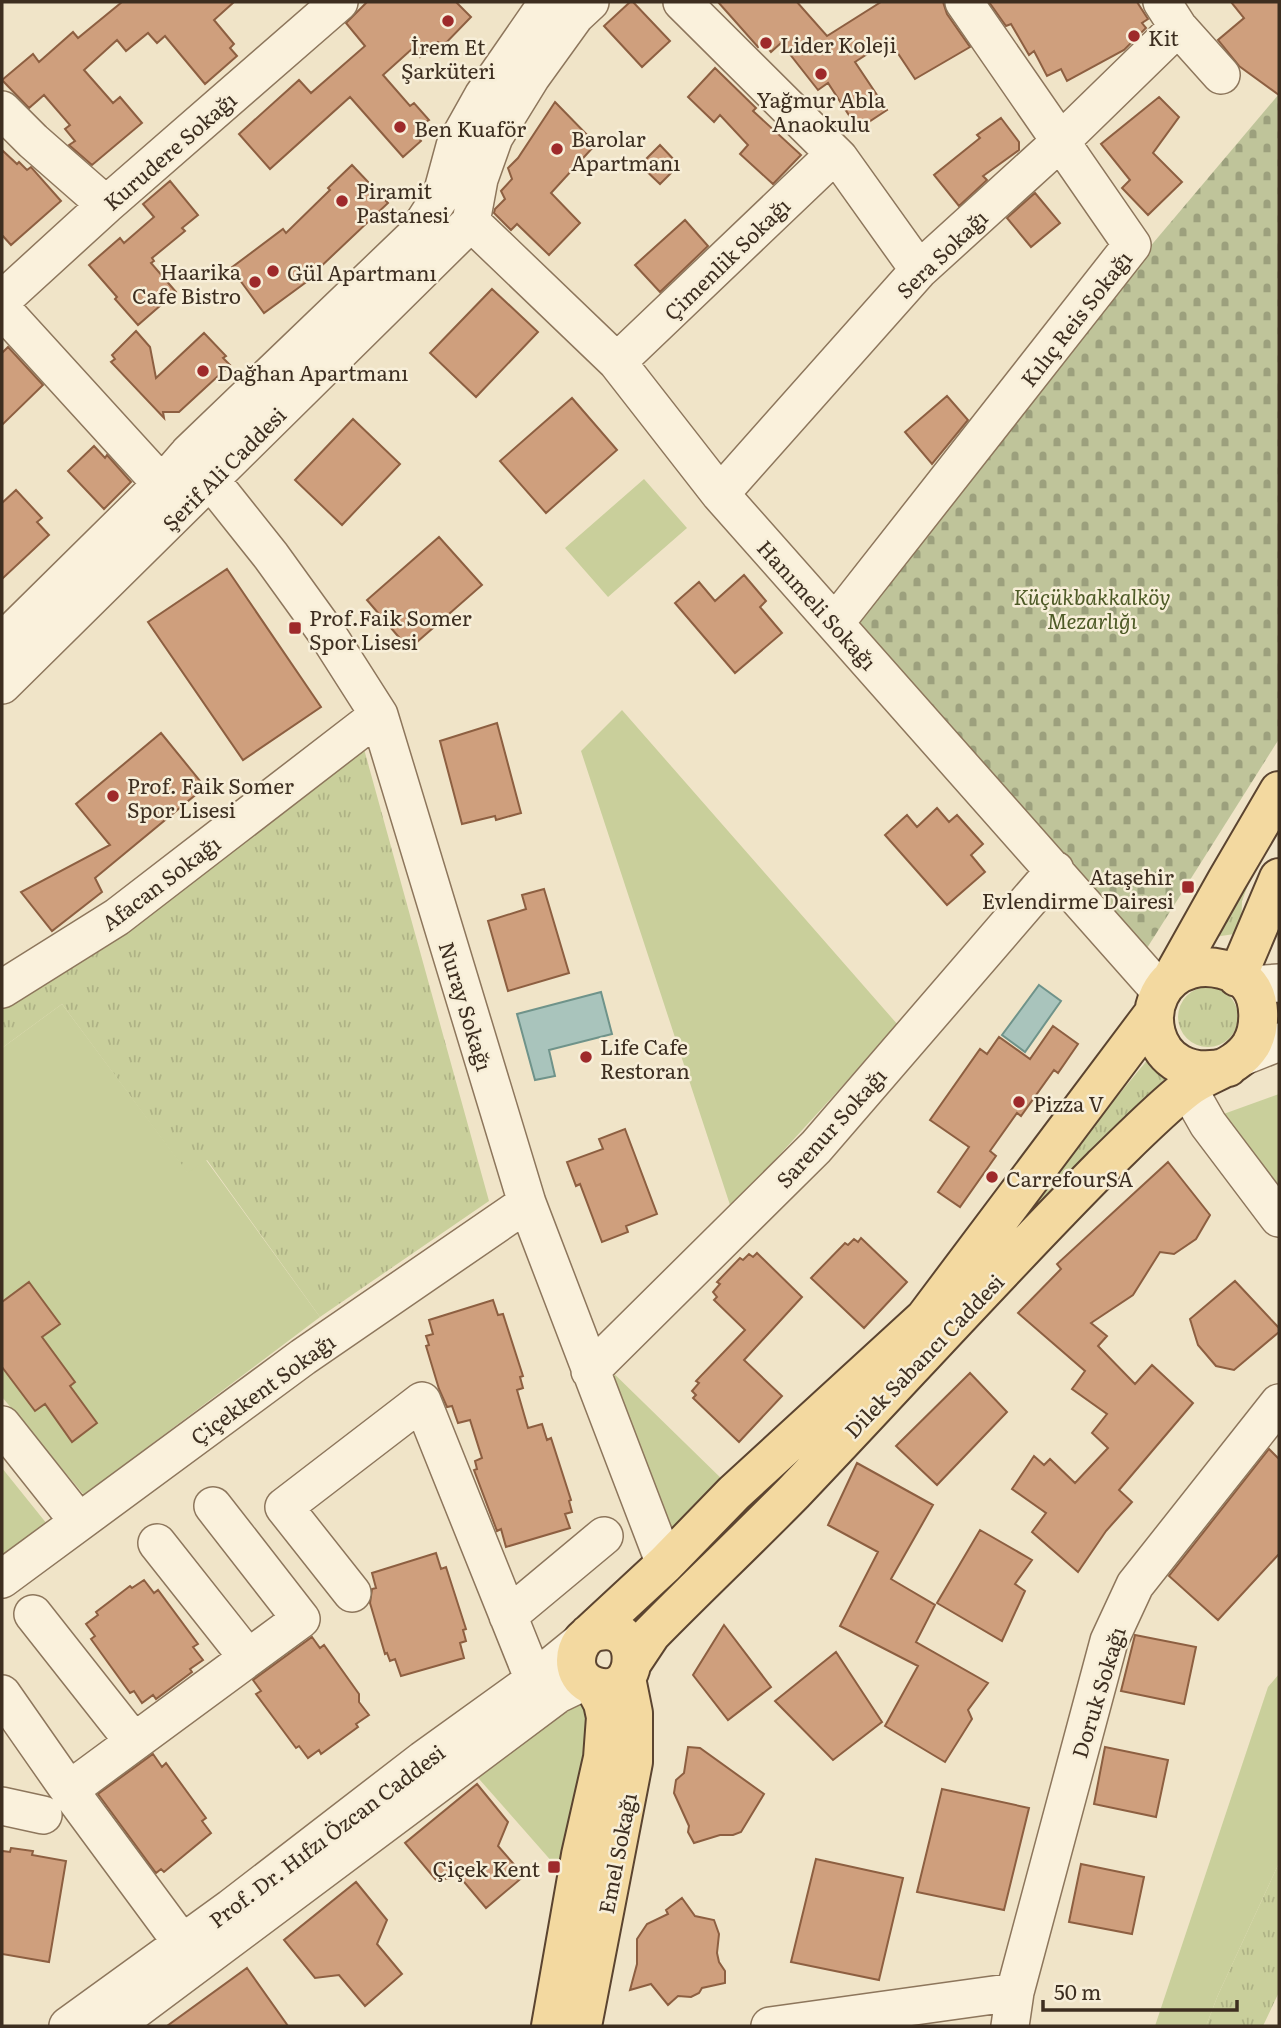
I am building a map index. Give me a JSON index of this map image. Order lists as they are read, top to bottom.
{
  "streets": {
    "main road": ["Dilek Sabancı Caddesi", "Emel Sokağı"],
    "street": [
      "Kurudere Sokağı",
      "Sera Sokağı",
      "Çimenlik Sokağı",
      "Kılıç Reis Sokağı",
      "Şerif Ali Caddesi",
      "Hanımeli Sokağı",
      "Afacan Sokağı",
      "Nuray Sokağı",
      "Sarenur Sokağı",
      "Çiçekkent Sokağı",
      "Doruk Sokağı",
      "Prof. Dr. Hıfzı Özcan Caddesi"
    ]
  },
  "crossings": [
    ["Sera Sokağı", "Kılıç Reis Sokağı"],
    ["Sera Sokağı", "Hanımeli Sokağı"],
    ["Çimenlik Sokağı", "Hanımeli Sokağı"],
    ["Kılıç Reis Sokağı", "Hanımeli Sokağı"],
    ["Şerif Ali Caddesi", "Hanımeli Sokağı"],
    ["Şerif Ali Caddesi", "Nuray Sokağı"],
    ["Hanımeli Sokağı", "Sarenur Sokağı"],
    ["Hanımeli Sokağı", "Dilek Sabancı Caddesi"],
    ["Afacan Sokağı", "Nuray Sokağı"],
    ["Nuray Sokağı", "Sarenur Sokağı"],
    ["Nuray Sokağı", "Dilek Sabancı Caddesi"],
    ["Nuray Sokağı", "Çiçekkent Sokağı"],
    ["Dilek Sabancı Caddesi", "Prof. Dr. Hıfzı Özcan Caddesi"],
    ["Dilek Sabancı Caddesi", "Emel Sokağı"],
    ["Prof. Dr. Hıfzı Özcan Caddesi", "Emel Sokağı"]
  ],
  "parks": ["Küçükbakkalköy Mezarlığı"],
  "places": {
    "other": [
      "İrem Et Şarküteri",
      "Kit",
      "Lider Koleji",
      "Yağmur Abla Anaokulu",
      "Ben Kuaför",
      "Barolar Apartmanı",
      "Piramit Pastanesi",
      "Gül Apartmanı",
      "Haarika Cafe Bistro",
      "Dağhan Apartmanı",
      "Prof. Faik Somer Spor Lisesi",
      "Life Cafe Restoran",
      "Pizza V",
      "CarrefourSA"
    ],
    "transit": ["Prof.Faik Somer Spor Lisesi", "Ataşehir Evlendirme Dairesi", "Çiçek Kent"]
  },
  "scale_bar": "50 m"
}
